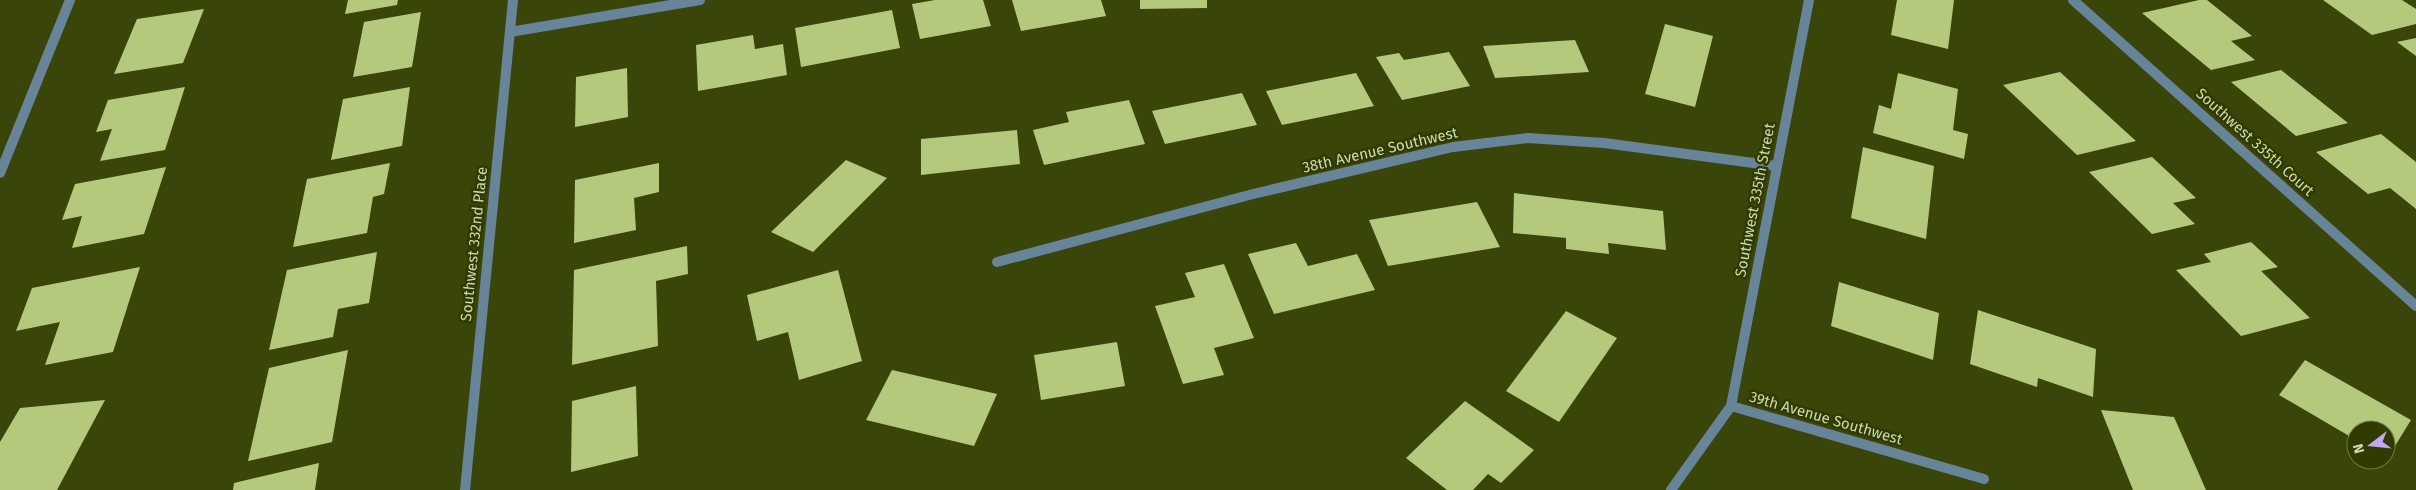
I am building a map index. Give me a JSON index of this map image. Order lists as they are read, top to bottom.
{
  "streets": {
    "street": [
      "Southwest 335th Court",
      "38th Avenue Southwest",
      "Southwest 335th Street",
      "Southwest 332nd Place",
      "39th Avenue Southwest"
    ]
  },
  "crossings": [
    ["38th Avenue Southwest", "Southwest 335th Street"],
    ["Southwest 335th Street", "39th Avenue Southwest"]
  ],
  "north": "left"
}
